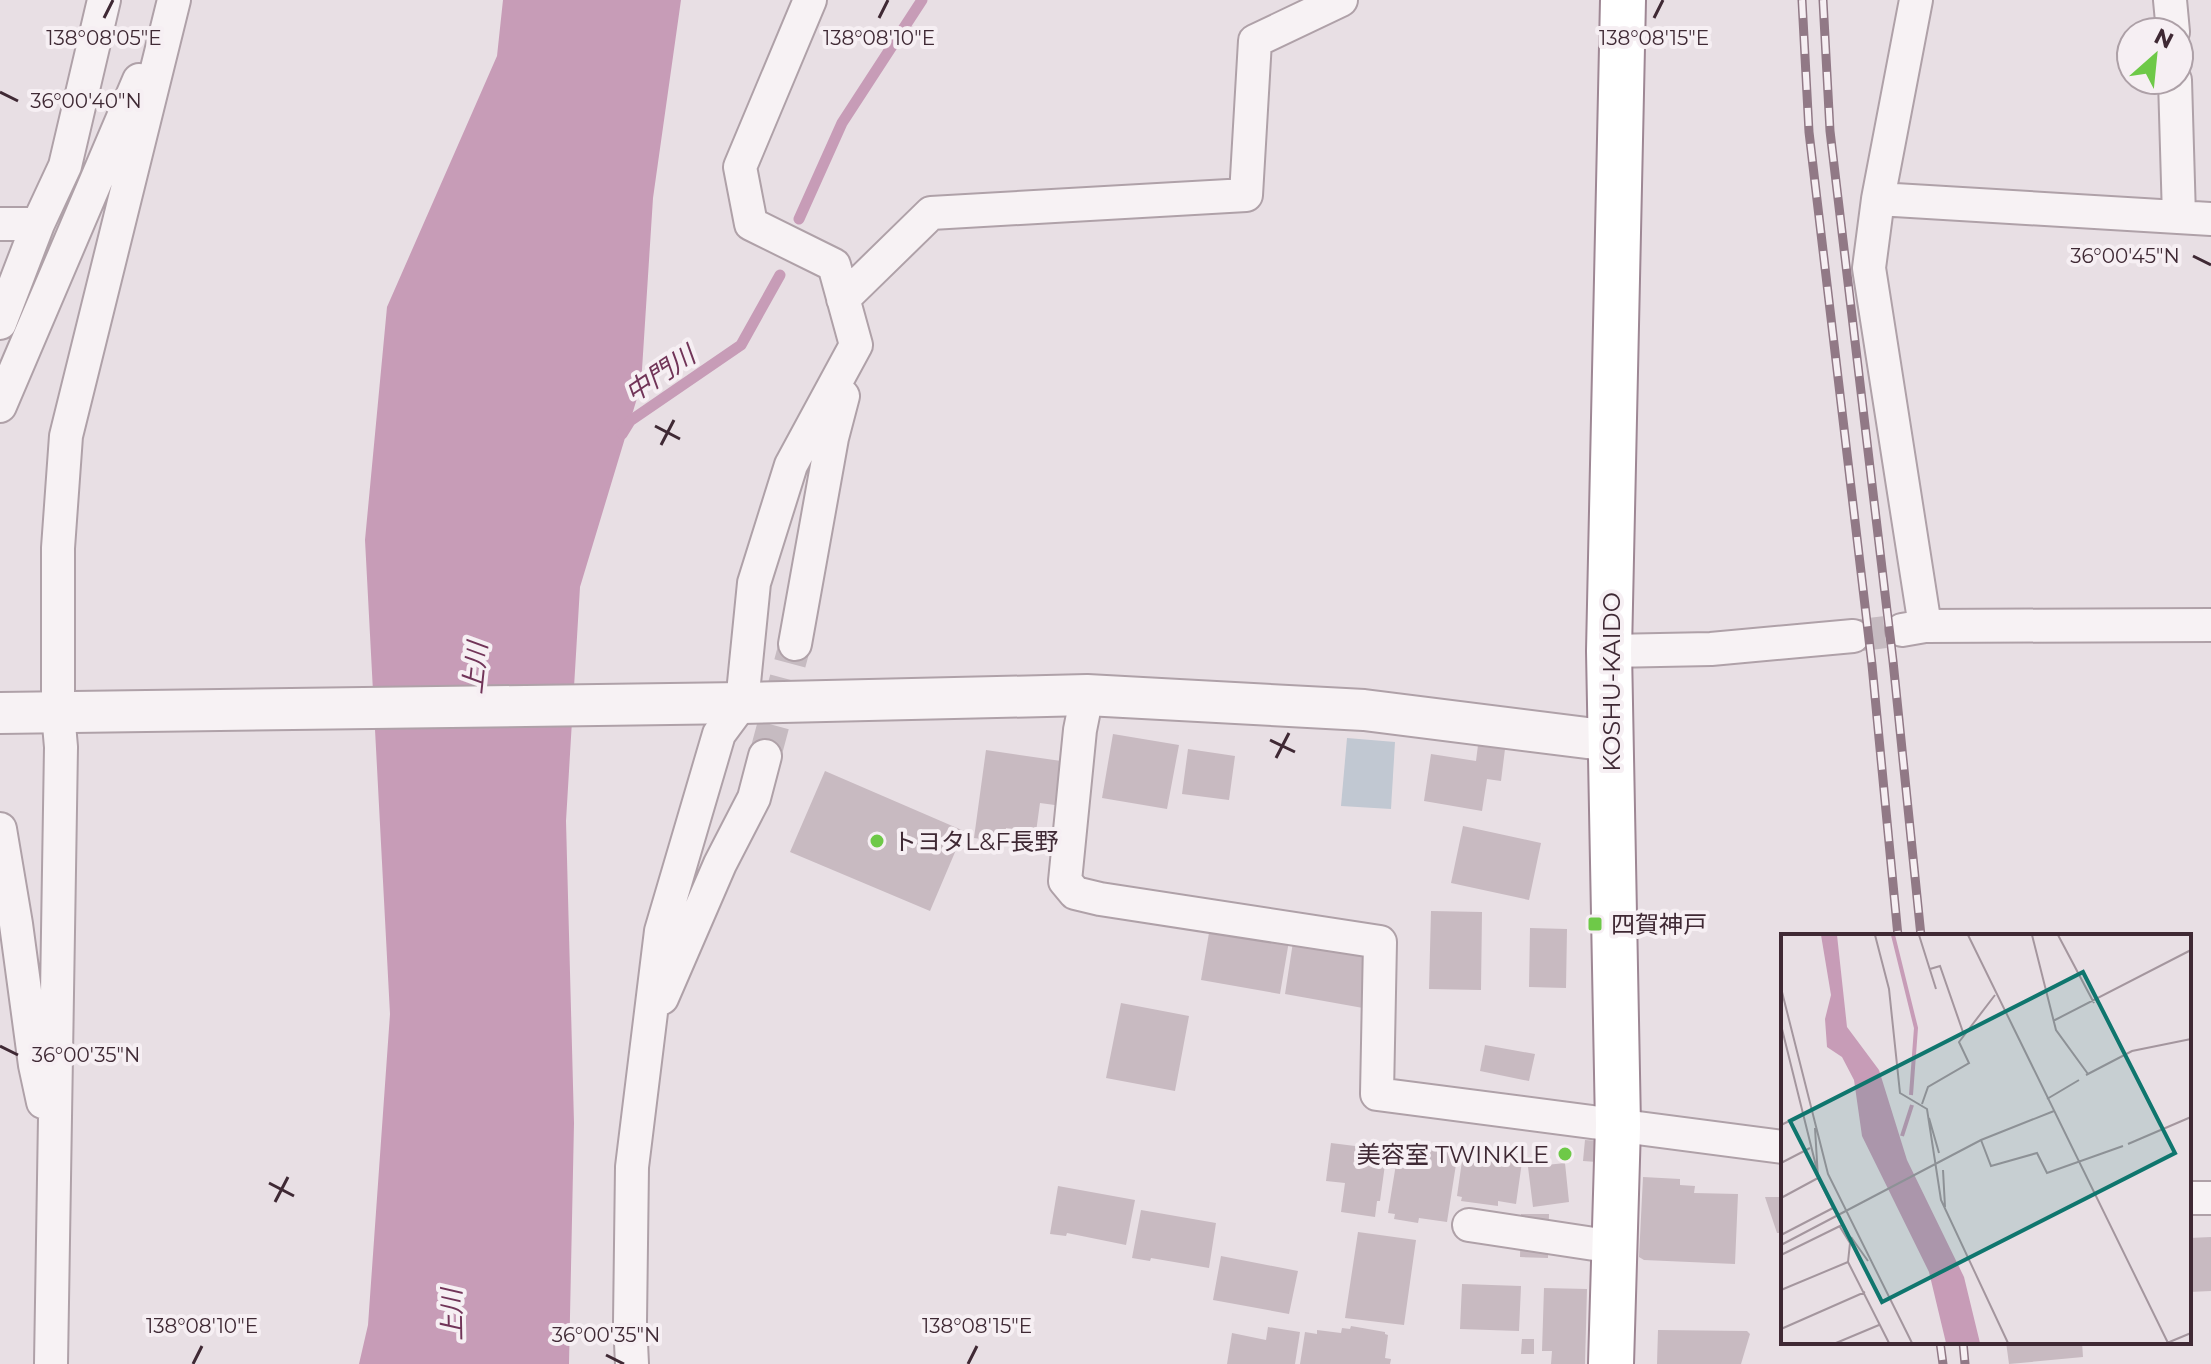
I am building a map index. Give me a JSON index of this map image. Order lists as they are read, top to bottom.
{
  "streets": {
    "highway": ["KOSHU-KAIDO"]
  },
  "water": ["中門川", "上川"],
  "places": {
    "other": ["トヨタL&F長野", "美容室 TWINKLE"],
    "transit": ["四賀神戸"]
  },
  "north": "top right",
  "coordinates": [
    "138°08'05\"E",
    "138°08'10\"E",
    "138°08'15\"E",
    "36°00'40\"N",
    "36°00'45\"N",
    "36°00'35\"N"
  ]
}
